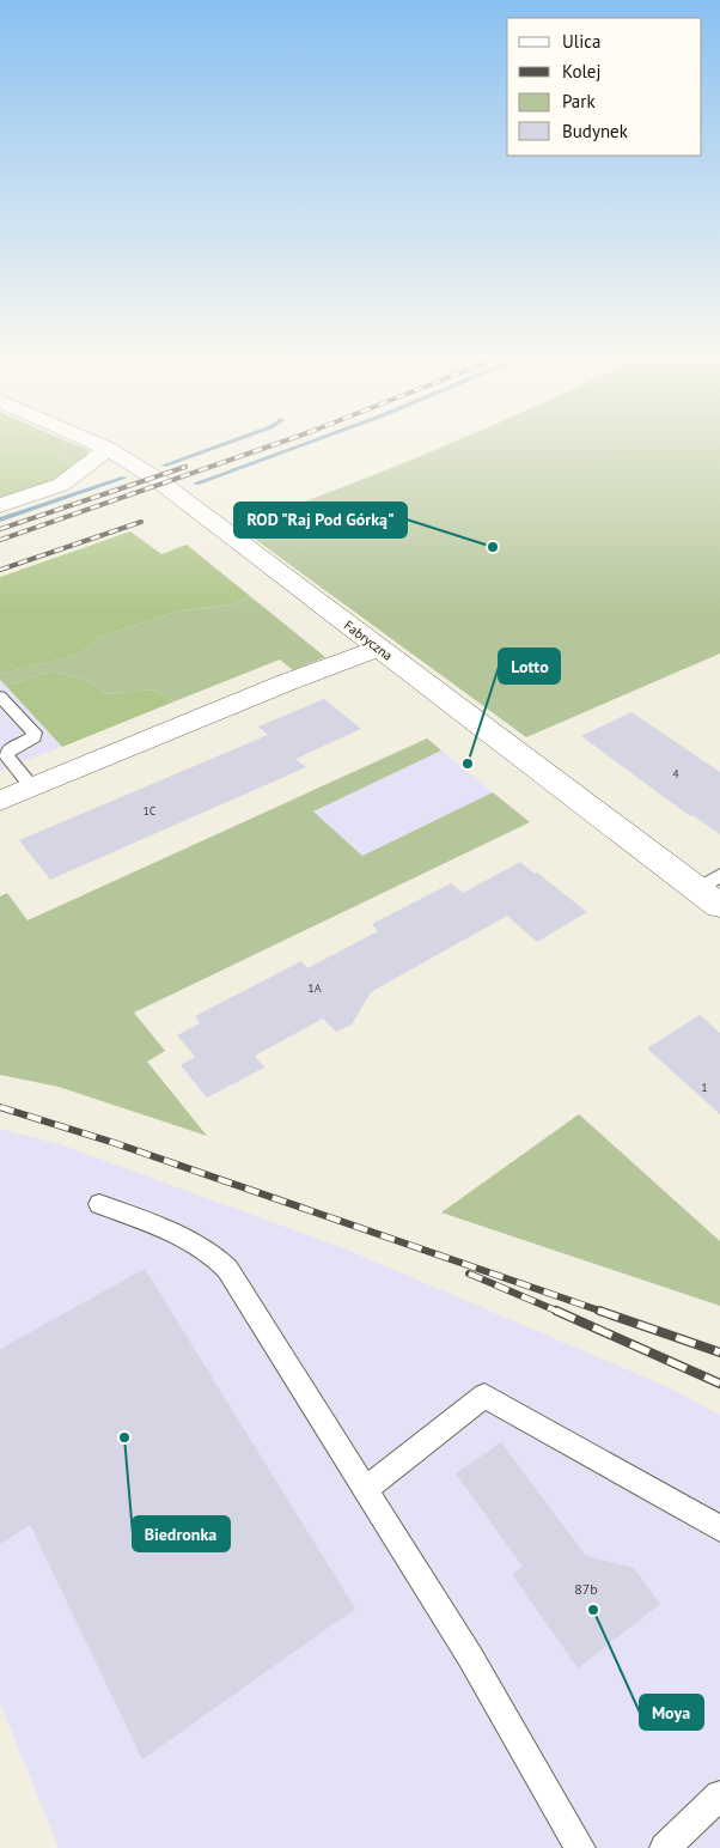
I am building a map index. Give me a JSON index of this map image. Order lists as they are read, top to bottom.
{
  "streets": {
    "street": ["Fabryczna"]
  },
  "places": [
    "ROD \"Raj Pod Górką\"",
    "Lotto",
    "Biedronka",
    "Moya"
  ],
  "house_numbers": [
    "4",
    "1C",
    "1A",
    "1",
    "87b"
  ],
  "legend": [
    "Ulica",
    "Kolej",
    "Park",
    "Budynek"
  ]
}
